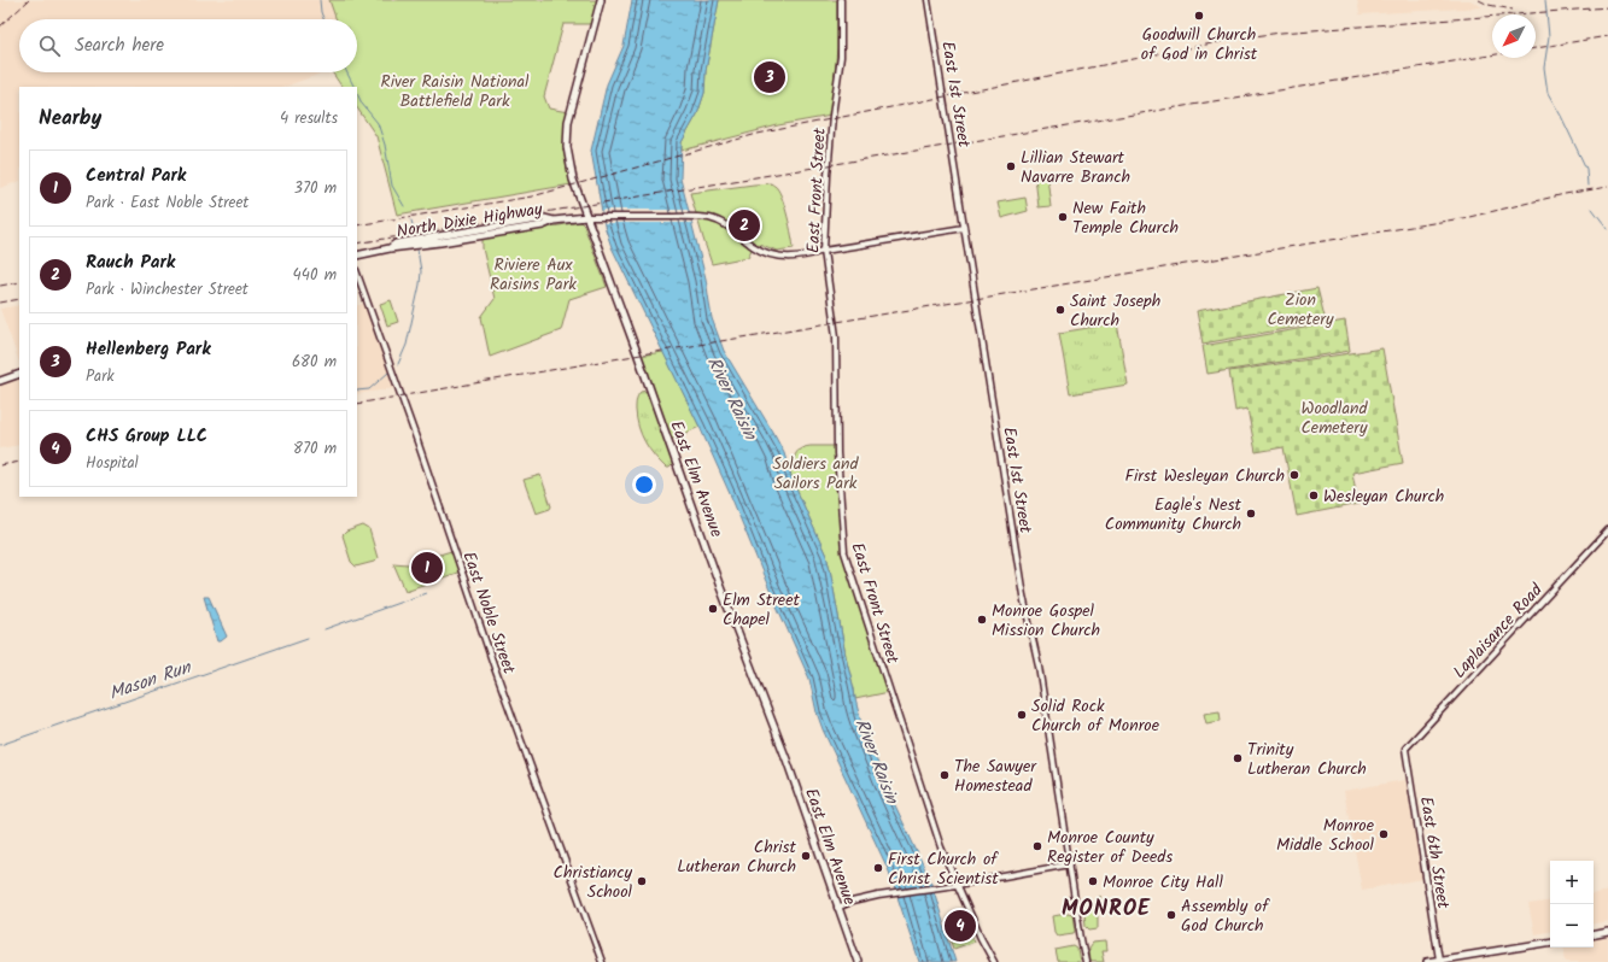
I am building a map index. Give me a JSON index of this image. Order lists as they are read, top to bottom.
{
  "streets": {
    "main road": ["North Dixie Highway", "East Elm Avenue"],
    "street": [
      "East 1st Street",
      "East Front Street",
      "East Noble Street",
      "Laplaisance Road",
      "East 6th Street"
    ]
  },
  "crossings": [
    ["North Dixie Highway", "East Elm Avenue"],
    ["Laplaisance Road", "East 6th Street"]
  ],
  "districts": ["MONROE"],
  "water": ["River Raisin", "Mason Run"],
  "parks": [
    "River Raisin National Battlefield Park",
    "Riviere Aux Raisins Park",
    "Zion Cemetery",
    "Woodland Cemetery",
    "Soldiers and Sailors Park"
  ],
  "places": [
    "Goodwill Church of God in Christ",
    "Lillian Stewart Navarre Branch",
    "New Faith Temple Church",
    "Saint Joseph Church",
    "First Wesleyan Church",
    "Wesleyan Church",
    "Eagle's Nest Community Church",
    "Elm Street Chapel",
    "Monroe Gospel Mission Church",
    "Solid Rock Church of Monroe",
    "Trinity Lutheran Church",
    "The Sawyer Homestead",
    "Monroe Middle School",
    "Monroe County Register of Deeds",
    "Christ Lutheran Church",
    "First Church of Christ Scientist",
    "Christiancy School",
    "Monroe City Hall",
    "Assembly of God Church"
  ],
  "north": "bottom left",
  "page": {
    "search": "Search here",
    "pins": [
      "3",
      "2",
      "1",
      "4"
    ],
    "heading": ["Nearby", "4 results"],
    "list": [
      {
        "mark": "1",
        "name": "Central Park",
        "note": "Park · East Noble Street",
        "value": "370 m"
      },
      {
        "mark": "2",
        "name": "Rauch Park",
        "note": "Park · Winchester Street",
        "value": "440 m"
      },
      {
        "mark": "3",
        "name": "Hellenberg Park",
        "note": "Park",
        "value": "680 m"
      },
      {
        "mark": "4",
        "name": "CHS Group LLC",
        "note": "Hospital",
        "value": "870 m"
      }
    ],
    "map_buttons": ["+", "−"]
  }
}
